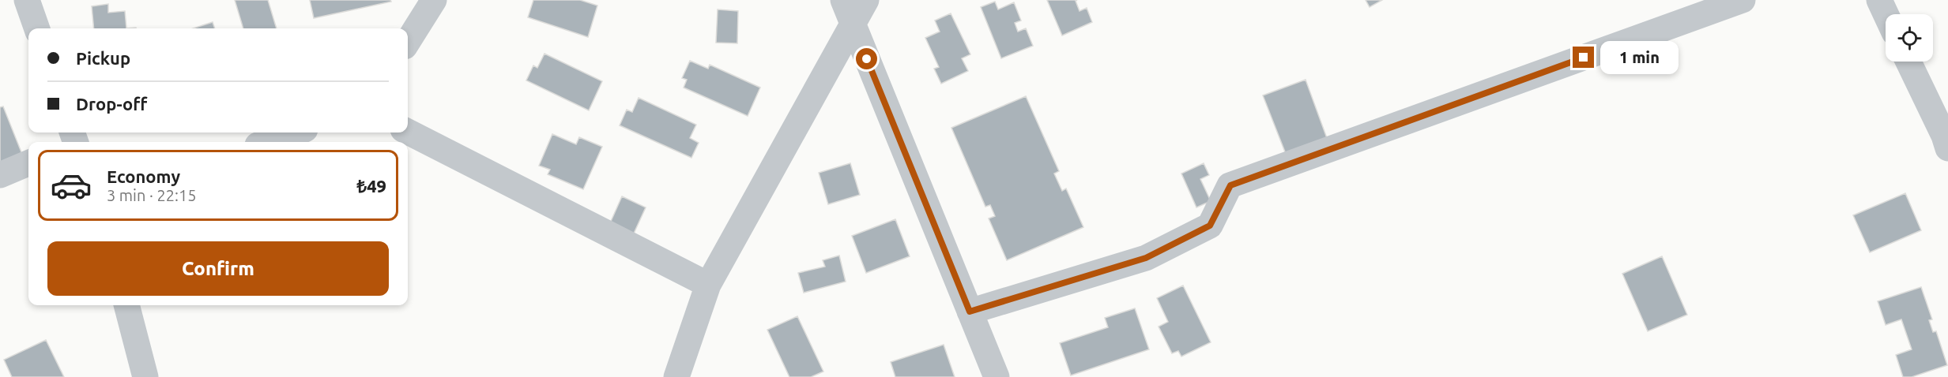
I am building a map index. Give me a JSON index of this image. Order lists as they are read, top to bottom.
{
  "page": {
    "banner": ["Pickup", "Drop-off"],
    "bubble": "1 min",
    "list": [
      {
        "name": "Economy",
        "note": "3 min · 22:15",
        "value": "₺49"
      }
    ],
    "buttons": "Confirm"
  }
}
